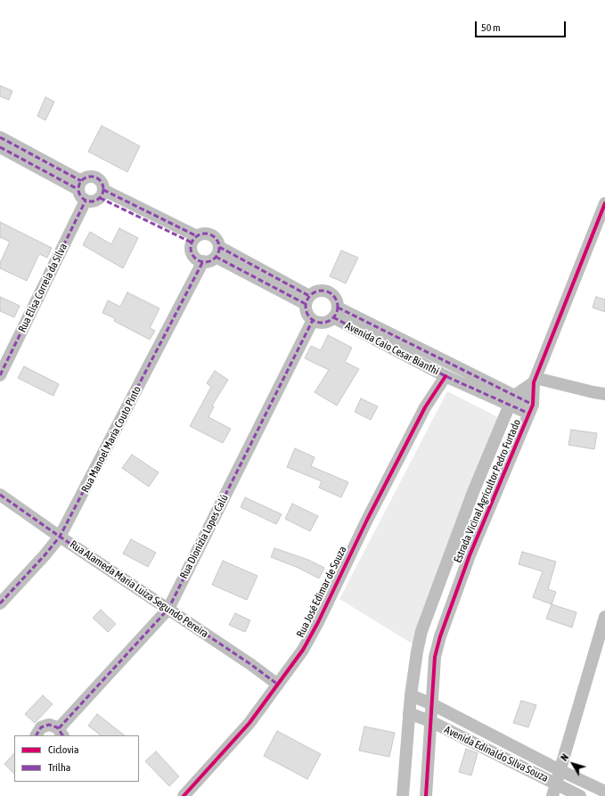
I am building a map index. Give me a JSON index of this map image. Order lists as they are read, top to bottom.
{
  "streets": {
    "street": [
      "Rua Elisa Correia da Silva",
      "Avenida Caio Cesar Bianthi",
      "Rua Manoel Maria Couto Pinto",
      "Estrada Vicinal Agricultor Pedro Furtado",
      "Rua Dionizia Lopes Calú",
      "Rua Alameda Maria Luiza Segundo Pereira",
      "Rua José Edimar de Souza",
      "Avenida Edinaldo Silva Souza"
    ]
  },
  "crossings": [
    ["Avenida Caio Cesar Bianthi", "Estrada Vicinal Agricultor Pedro Furtado"],
    ["Avenida Caio Cesar Bianthi", "Rua Dionizia Lopes Calú"],
    ["Avenida Caio Cesar Bianthi", "Rua José Edimar de Souza"],
    ["Rua Manoel Maria Couto Pinto", "Rua Alameda Maria Luiza Segundo Pereira"],
    ["Estrada Vicinal Agricultor Pedro Furtado", "Avenida Edinaldo Silva Souza"],
    ["Rua Dionizia Lopes Calú", "Rua Alameda Maria Luiza Segundo Pereira"],
    ["Rua Alameda Maria Luiza Segundo Pereira", "Rua José Edimar de Souza"]
  ],
  "legend": ["Ciclovia", "Trilha"],
  "scale_bar": "50 m",
  "north": "top left"
}
